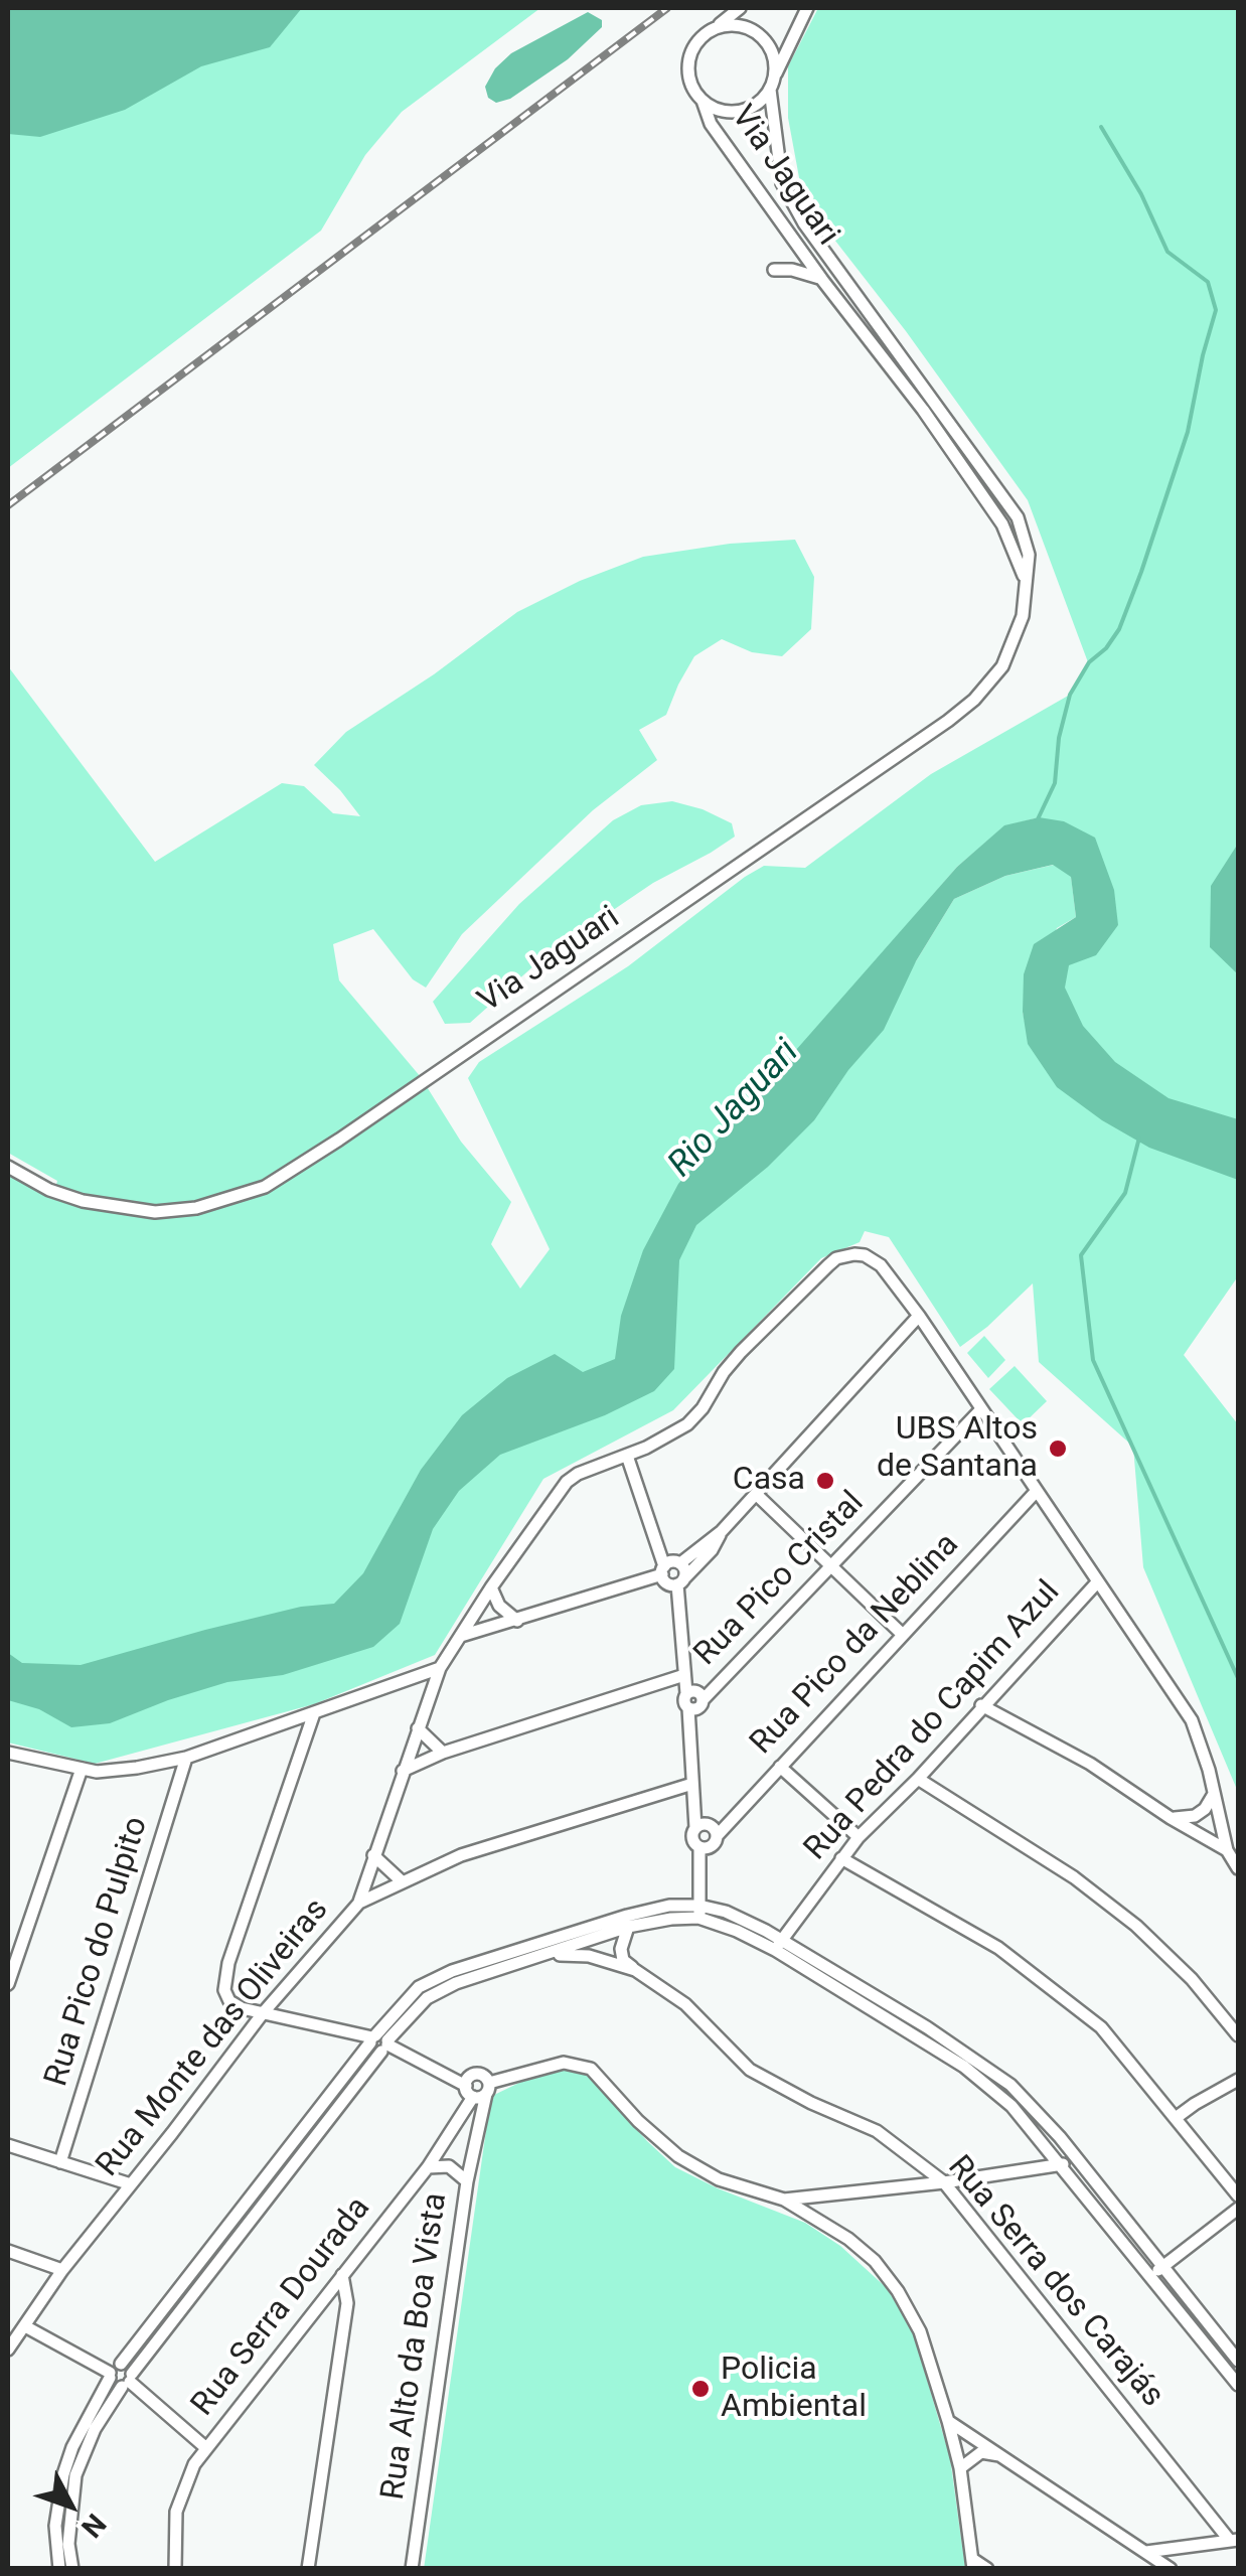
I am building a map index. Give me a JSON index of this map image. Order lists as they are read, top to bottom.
{
  "streets": {
    "street": [
      "Via Jaguari",
      "Rua Pico Cristal",
      "Rua Pico da Neblina",
      "Rua Pedra do Capim Azul",
      "Rua Pico do Pulpito",
      "Rua Monte das Oliveiras",
      "Rua Serra dos Carajás",
      "Rua Serra Dourada",
      "Rua Alto da Boa Vista"
    ]
  },
  "crossings": [
    ["Rua Serra Dourada", "Rua Alto da Boa Vista"]
  ],
  "water": ["Rio Jaguari"],
  "places": ["UBS Altos de Santana", "Casa", "Policia Ambiental"],
  "north": "bottom right"
}
